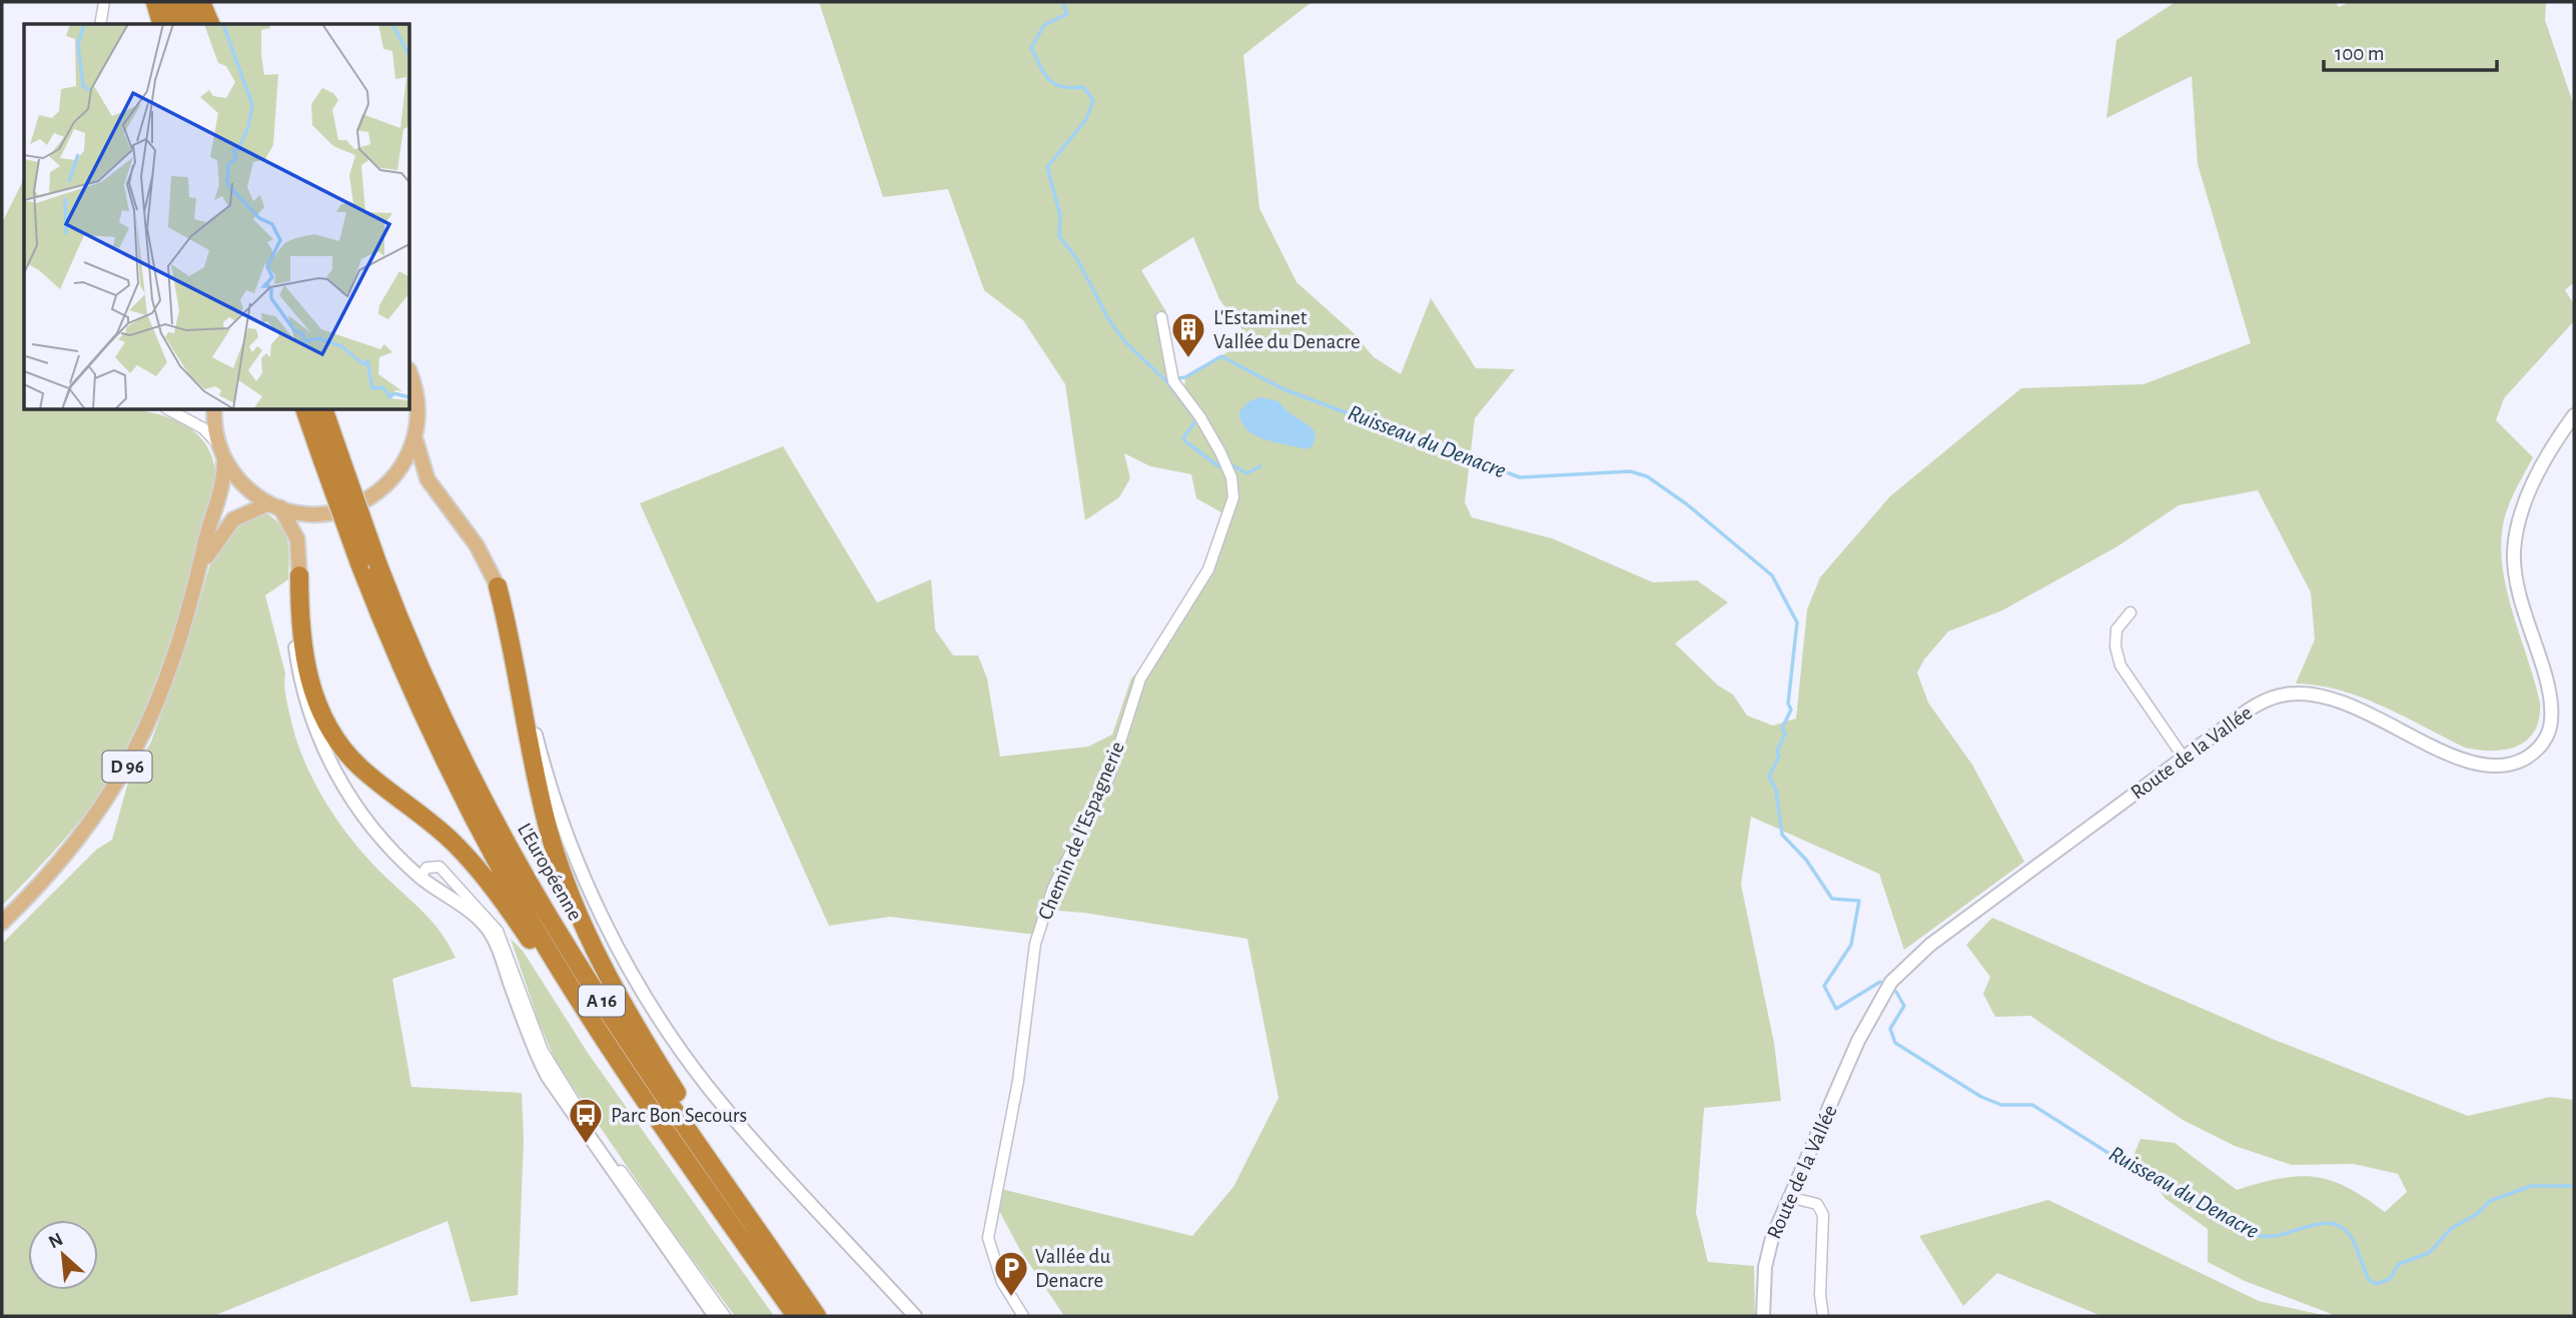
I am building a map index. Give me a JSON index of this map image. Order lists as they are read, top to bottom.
{
  "streets": {
    "highway": ["L'Européenne", "A 16"],
    "main road": ["Route de la Vallée", "D 96"],
    "street": ["Chemin de l'Espagnerie"]
  },
  "water": ["Ruisseau du Denacre"],
  "places": {
    "building": ["L'Estaminet Vallée du Denacre"],
    "bus stop": ["Parc Bon Secours"],
    "parking": ["Vallée du Denacre"]
  },
  "scale_bar": "100 m",
  "north": "top left"
}
